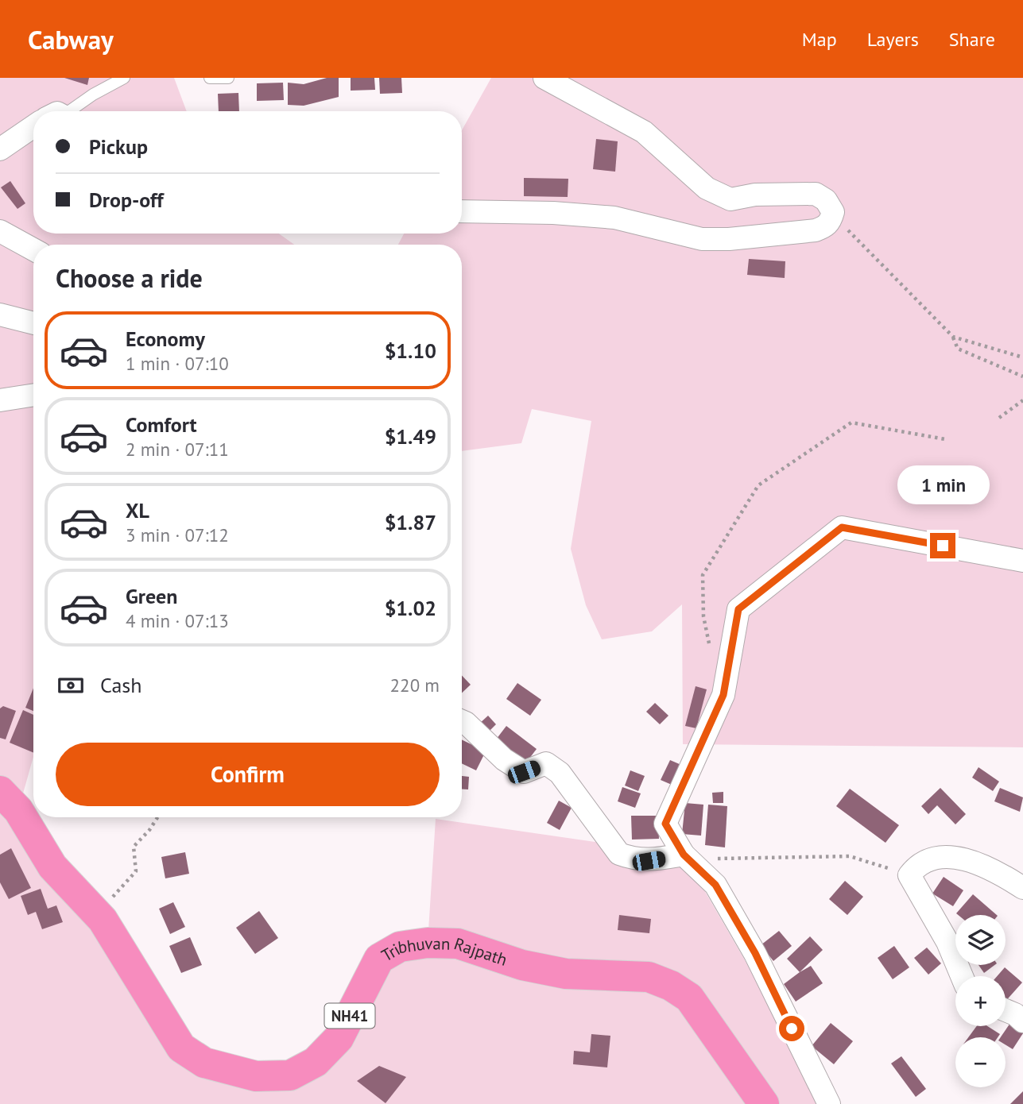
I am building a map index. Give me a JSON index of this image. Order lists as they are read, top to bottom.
{
  "streets": {
    "highway": ["Tribhuvan Rajpath", "NH41"]
  },
  "page": {
    "header": "Cabway",
    "nav": ["Map", "Layers", "Share"],
    "banner": ["Pickup", "Drop-off"],
    "heading": "Choose a ride",
    "list": [
      {
        "name": "Economy",
        "note": "1 min · 07:10",
        "value": "$1.10"
      },
      {
        "name": "Comfort",
        "note": "2 min · 07:11",
        "value": "$1.49"
      },
      {
        "name": "XL",
        "note": "3 min · 07:12",
        "value": "$1.87"
      },
      {
        "name": "Green",
        "note": "4 min · 07:13",
        "value": "$1.02"
      }
    ],
    "bubble": "1 min",
    "pay": ["Cash", "220 m"],
    "buttons": "Confirm",
    "map_buttons": ["+", "−"]
  }
}
